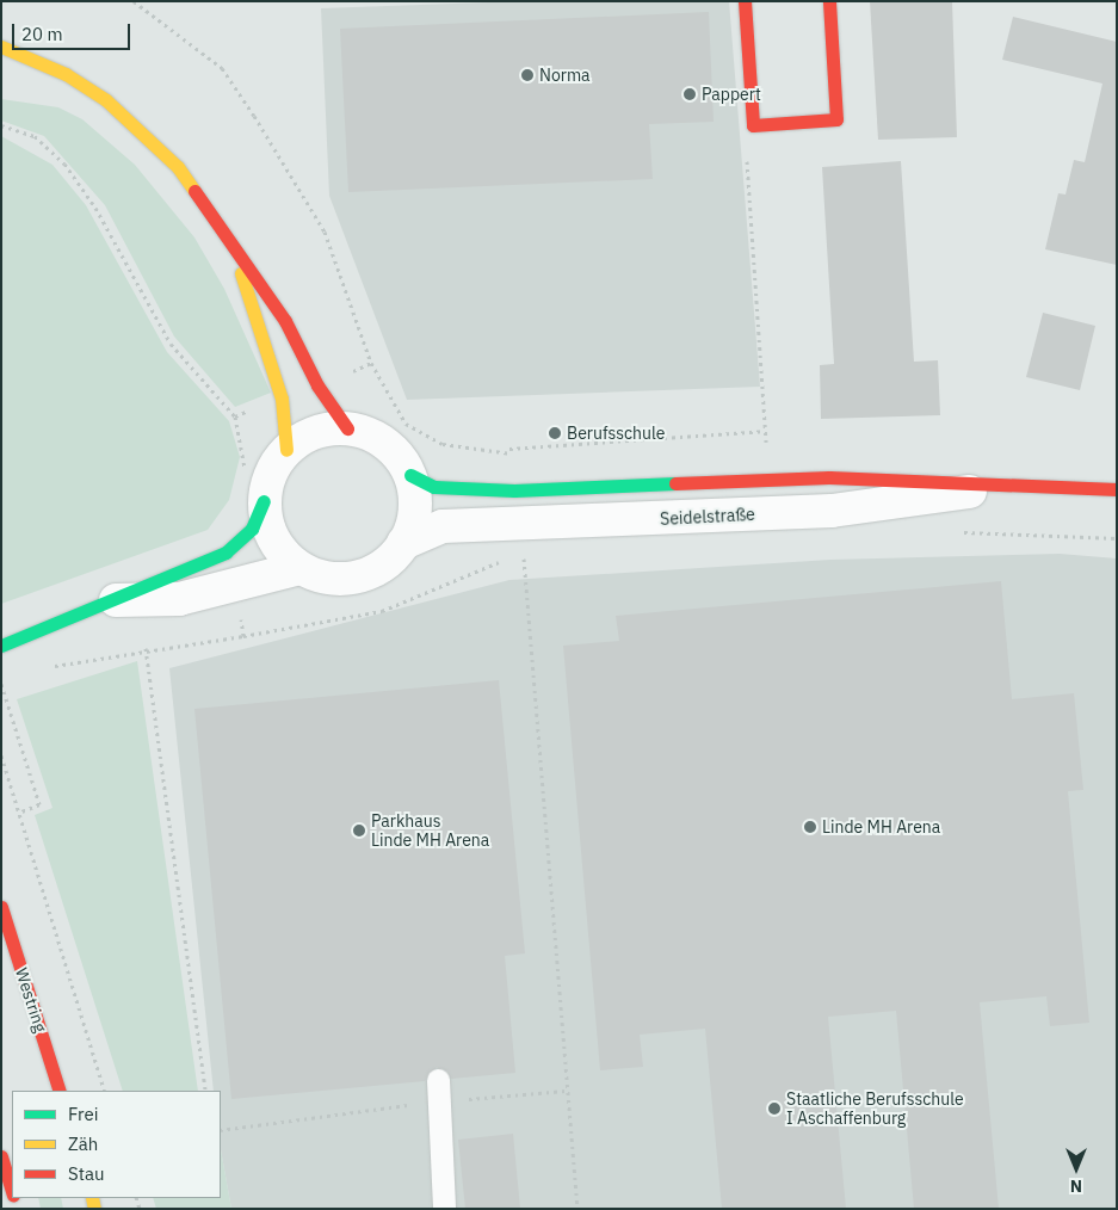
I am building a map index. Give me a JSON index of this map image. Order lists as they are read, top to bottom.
{
  "streets": {
    "main road": ["Seidelstraße", "Westring"]
  },
  "places": [
    "Norma",
    "Pappert",
    "Berufsschule",
    "Linde MH Arena",
    "Parkhaus Linde MH Arena",
    "Staatliche Berufsschule I Aschaffenburg"
  ],
  "legend": ["Frei", "Zäh", "Stau"],
  "scale_bar": "20 m",
  "north": "bottom"
}
